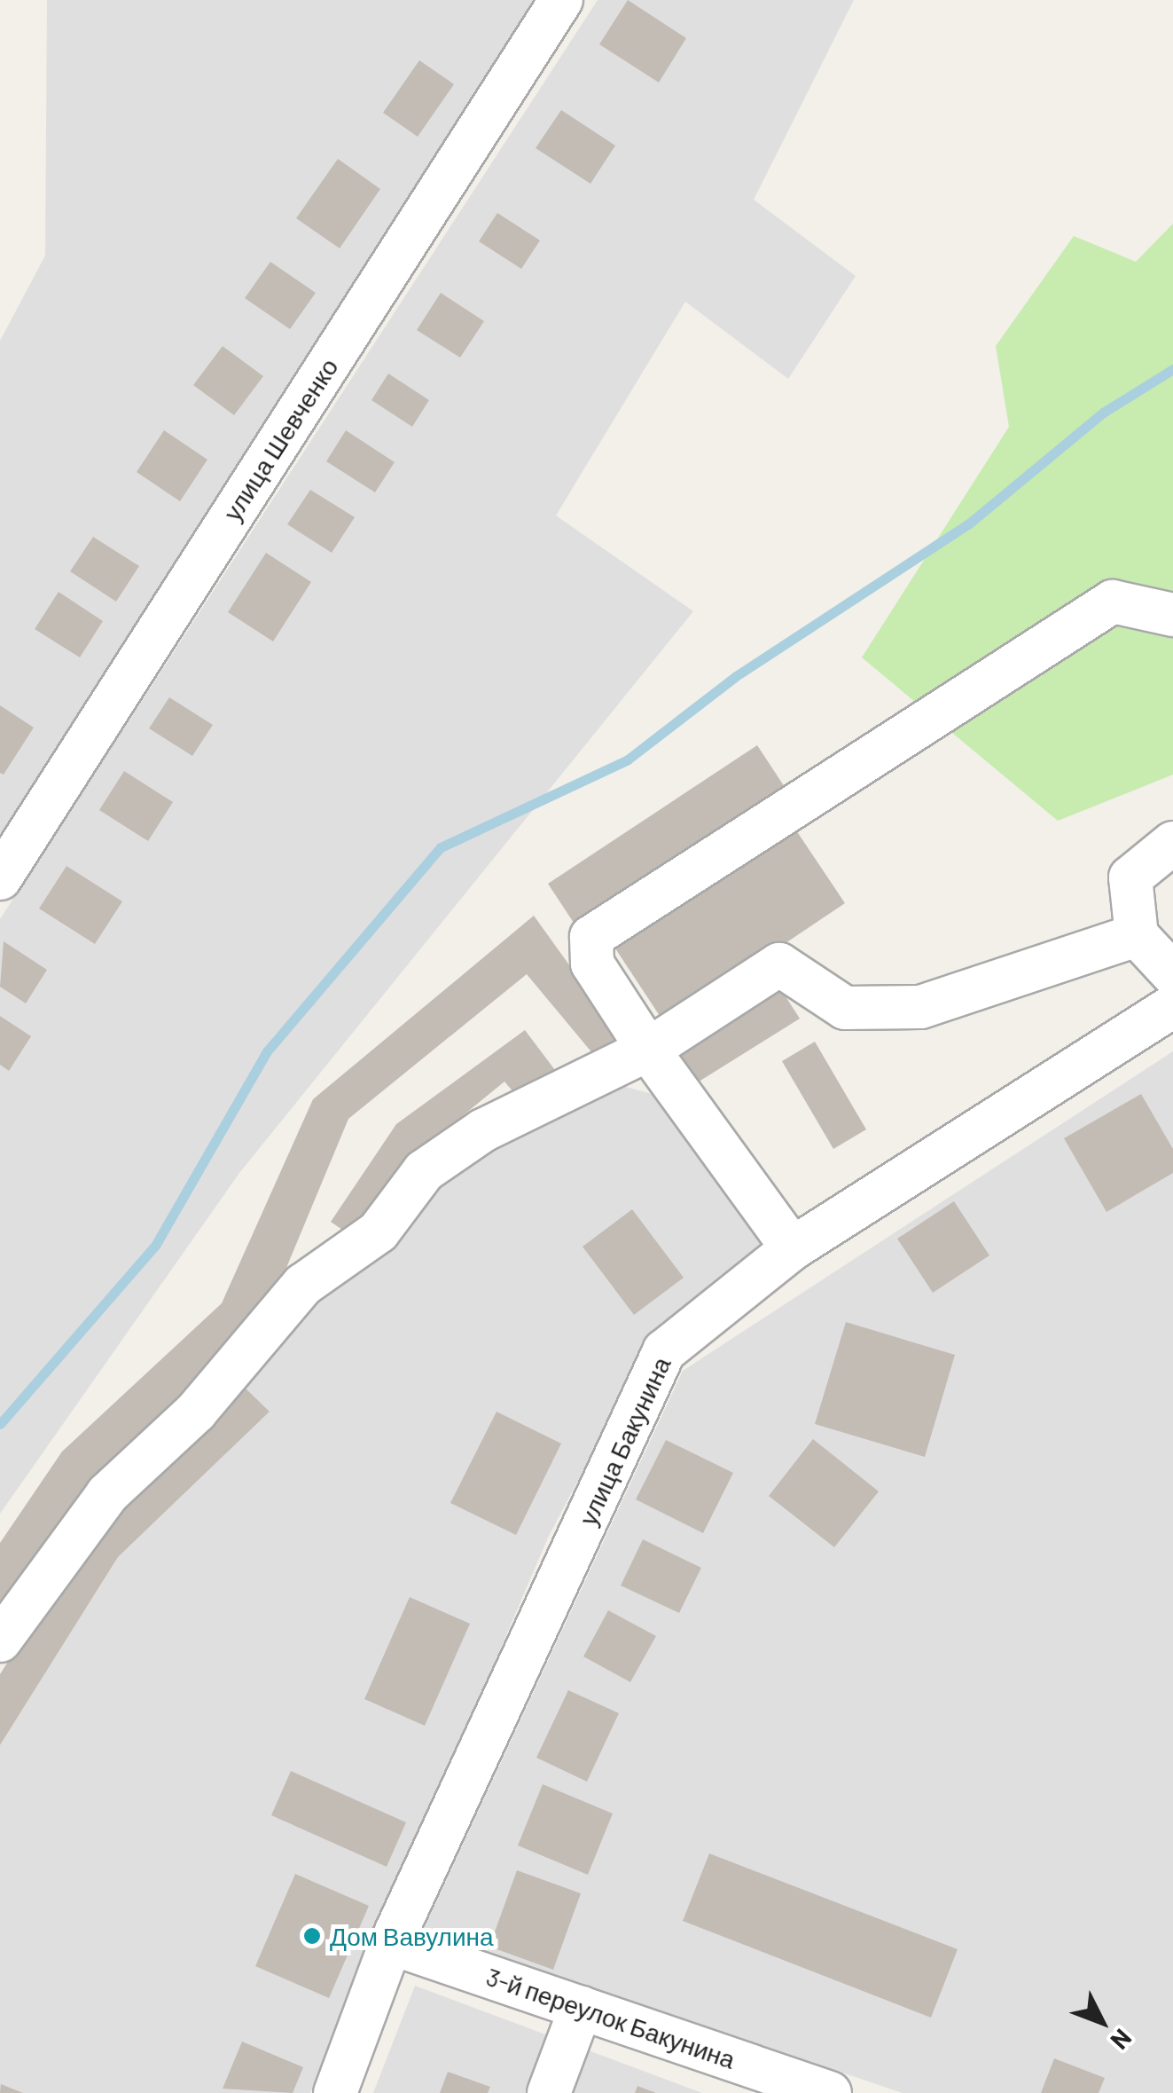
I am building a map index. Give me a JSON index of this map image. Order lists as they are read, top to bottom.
{
  "streets": {
    "street": ["улица Шевченко", "улица Бакунина", "3-й переулок Бакунина"]
  },
  "crossings": [
    ["улица Бакунина", "3-й переулок Бакунина"]
  ],
  "places": ["Дом Вавулина"],
  "north": "bottom right"
}
